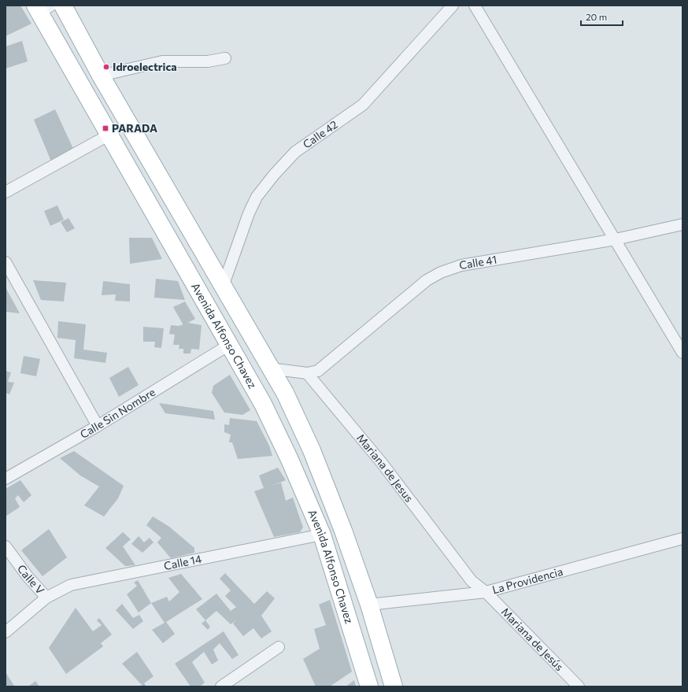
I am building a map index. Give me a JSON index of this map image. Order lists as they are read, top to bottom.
{
  "streets": {
    "main road": ["Avenida Alfonso Chavez"],
    "street": [
      "Calle 42",
      "Calle 41",
      "Calle Sin Nombre",
      "Mariana de Jesus",
      "Calle 14",
      "Calle V",
      "La Providencia",
      "Mariana de Jesús"
    ]
  },
  "crossings": [
    ["Calle 42", "Avenida Alfonso Chavez"],
    ["Calle 41", "Mariana de Jesus"],
    ["Avenida Alfonso Chavez", "Calle Sin Nombre"],
    ["Avenida Alfonso Chavez", "Calle 14"],
    ["Avenida Alfonso Chavez", "La Providencia"],
    ["Mariana de Jesus", "La Providencia"],
    ["Mariana de Jesus", "Mariana de Jesús"],
    ["Calle 14", "Calle V"],
    ["La Providencia", "Mariana de Jesús"]
  ],
  "places": {
    "other": ["Idroelectrica"],
    "transit": ["PARADA"]
  },
  "scale_bar": "20 m"
}
